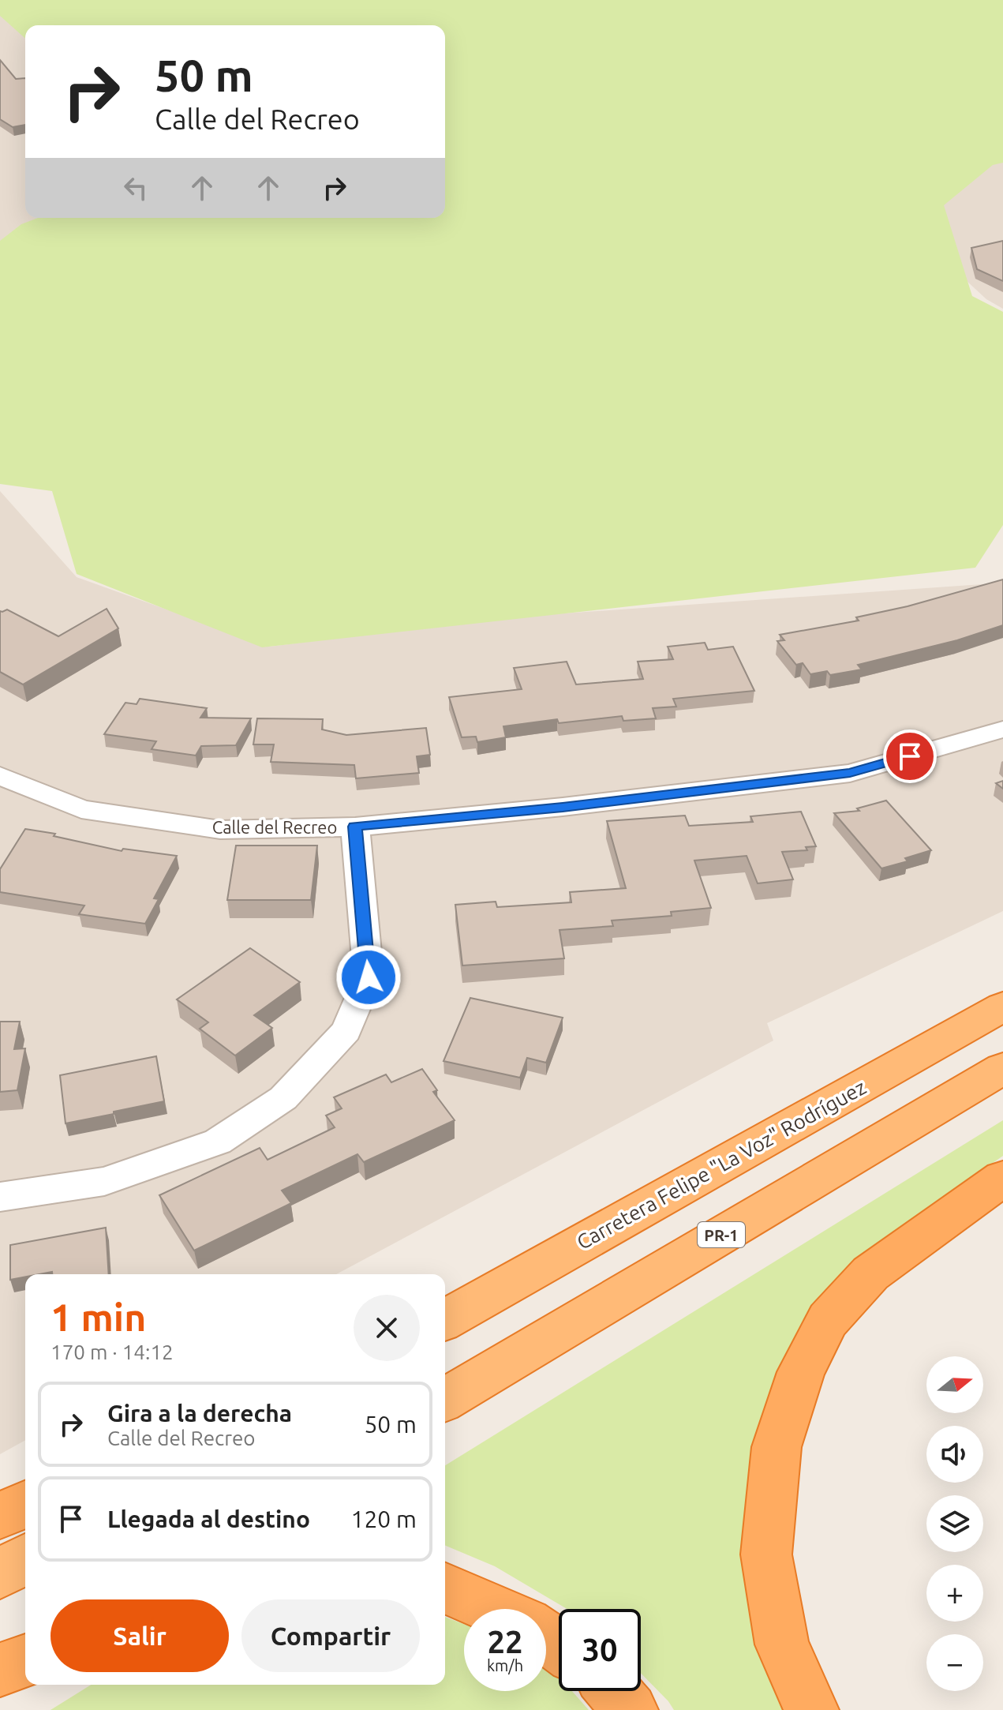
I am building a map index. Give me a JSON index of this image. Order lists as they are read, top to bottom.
{
  "streets": {
    "highway": ["Carretera Felipe \"La Voz\" Rodríguez", "PR-1"],
    "street": ["Calle del Recreo"]
  },
  "north": "right",
  "page": {
    "turn": ["50 m", "Calle del Recreo"],
    "heading": ["1 min", "170 m · 14:12"],
    "map_buttons": ["+", "−"],
    "list": [
      {
        "name": "Gira a la derecha",
        "note": "Calle del Recreo",
        "value": "50 m"
      },
      {
        "name": "Llegada al destino",
        "value": "120 m"
      }
    ],
    "buttons": ["Salir", "Compartir"],
    "speed": "22 km/h",
    "limit": "30"
  }
}
